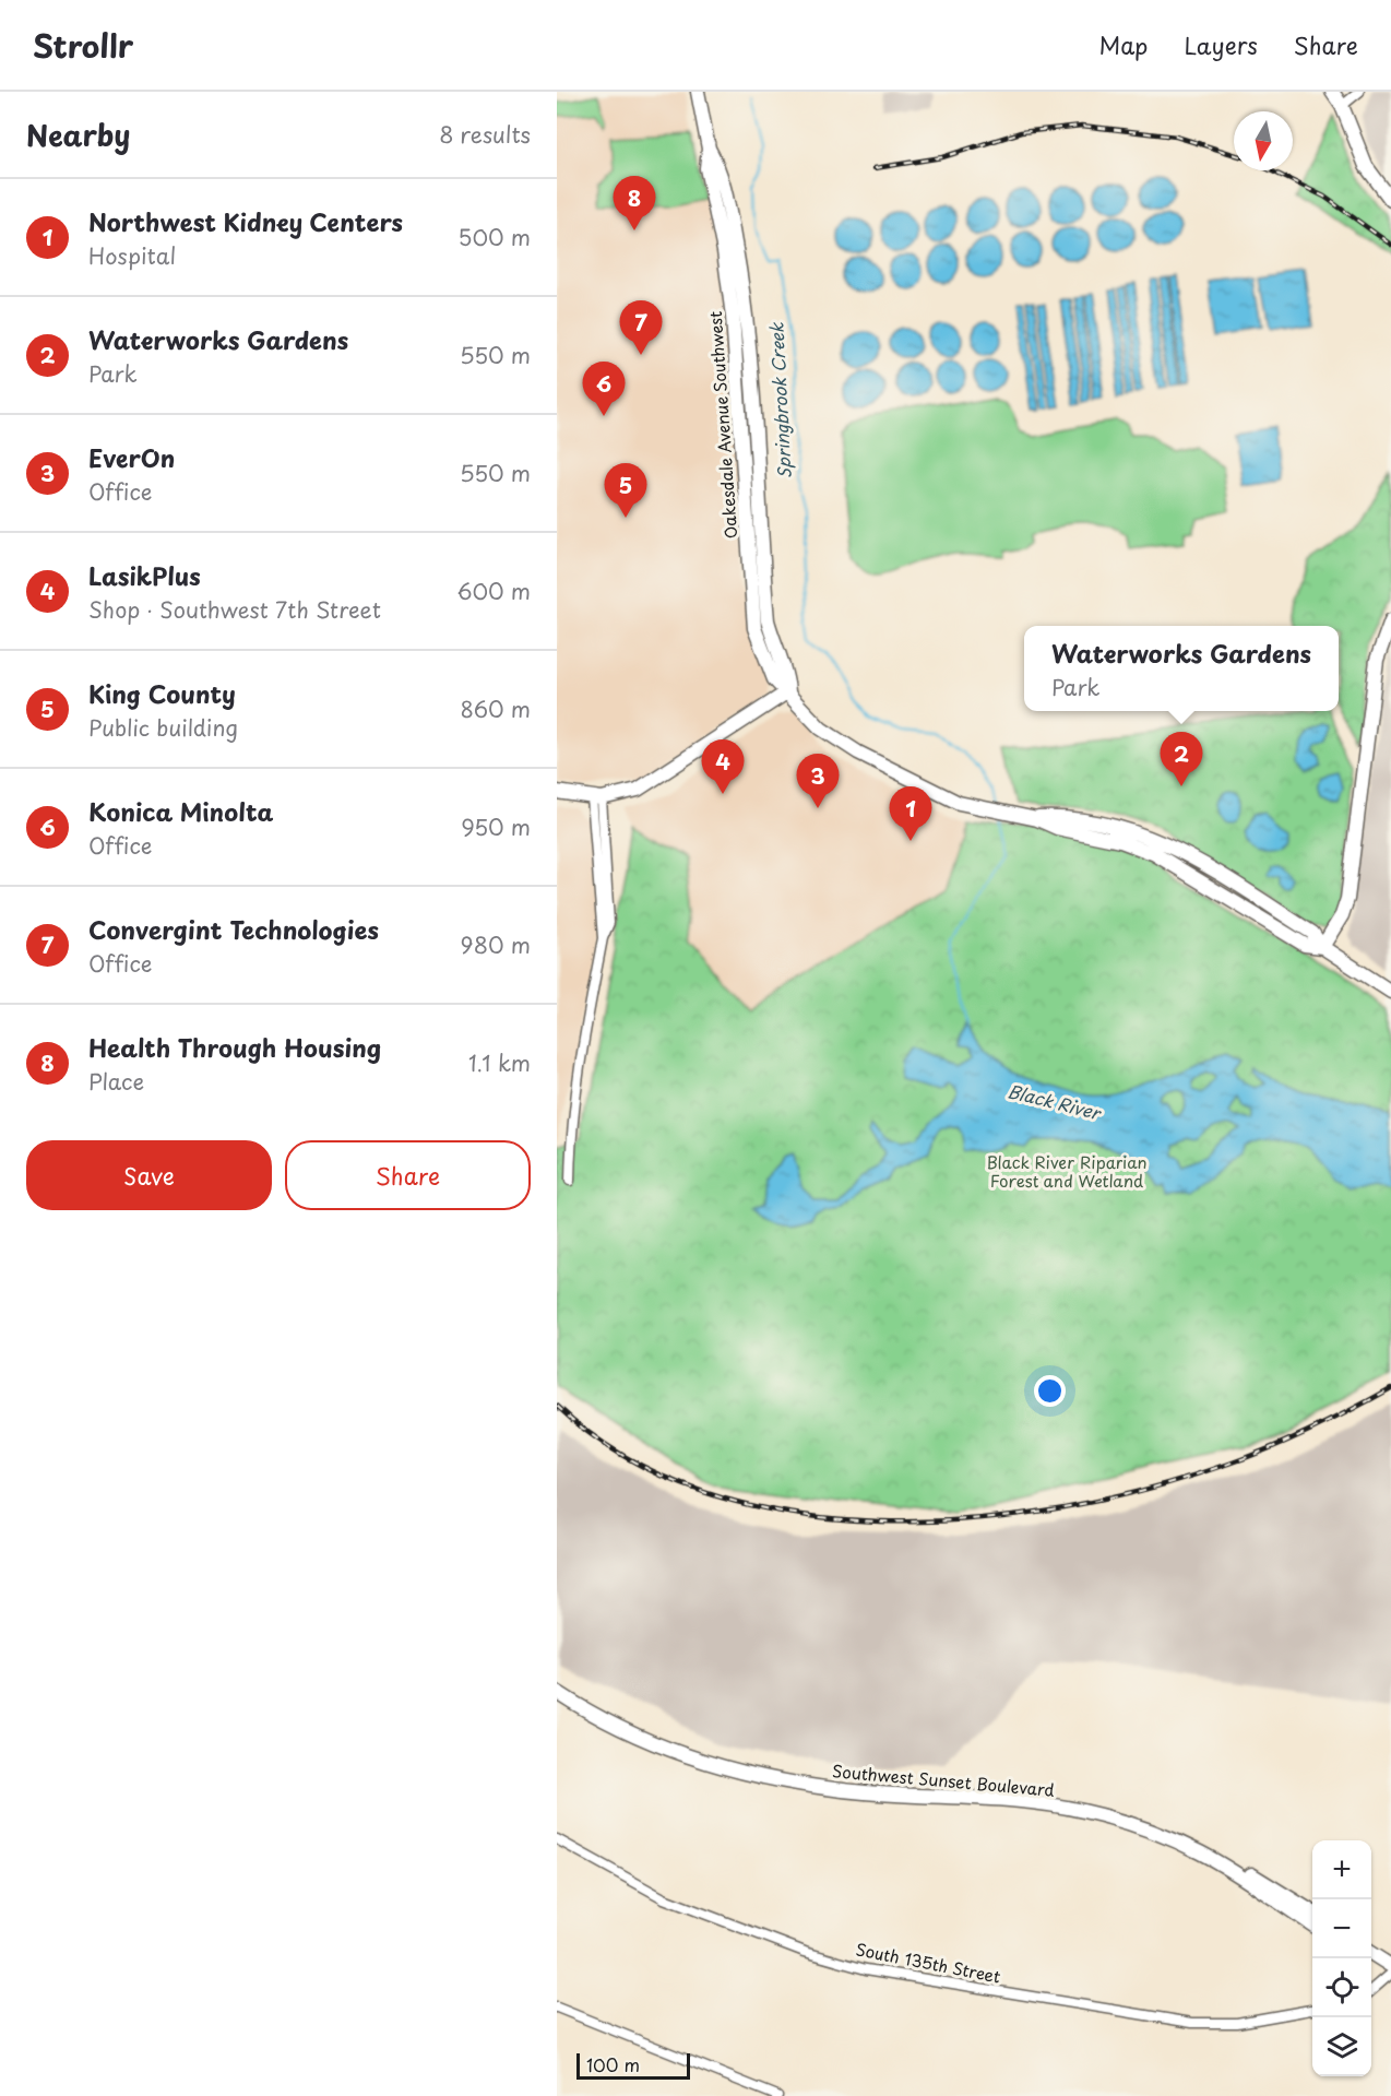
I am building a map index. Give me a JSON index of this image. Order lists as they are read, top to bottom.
{
  "streets": {
    "street": ["Oakesdale Avenue Southwest", "Southwest Sunset Boulevard", "South 135th Street"]
  },
  "water": ["Springbrook Creek", "Black River"],
  "parks": ["Black River Riparian Forest and Wetland"],
  "scale_bar": "100 m",
  "north": "bottom",
  "page": {
    "header": "Strollr",
    "nav": ["Map", "Layers", "Share"],
    "heading": ["Nearby", "8 results"],
    "pins": [
      "8",
      "7",
      "6",
      "5",
      "2",
      "4",
      "3",
      "1"
    ],
    "list": [
      {
        "mark": "1",
        "name": "Northwest Kidney Centers",
        "note": "Hospital",
        "value": "500 m"
      },
      {
        "mark": "2",
        "name": "Waterworks Gardens",
        "note": "Park",
        "value": "550 m"
      },
      {
        "mark": "3",
        "name": "EverOn",
        "note": "Office",
        "value": "550 m"
      },
      {
        "mark": "4",
        "name": "LasikPlus",
        "note": "Shop · Southwest 7th Street",
        "value": "600 m"
      },
      {
        "mark": "5",
        "name": "King County",
        "note": "Public building",
        "value": "860 m"
      },
      {
        "mark": "6",
        "name": "Konica Minolta",
        "note": "Office",
        "value": "950 m"
      },
      {
        "mark": "7",
        "name": "Convergint Technologies",
        "note": "Office",
        "value": "980 m"
      },
      {
        "mark": "8",
        "name": "Health Through Housing",
        "note": "Place",
        "value": "1.1 km"
      }
    ],
    "popup": ["Waterworks Gardens", "Park"],
    "buttons": ["Save", "Share"],
    "map_buttons": ["+", "−"],
    "scale": "100 m"
  }
}
